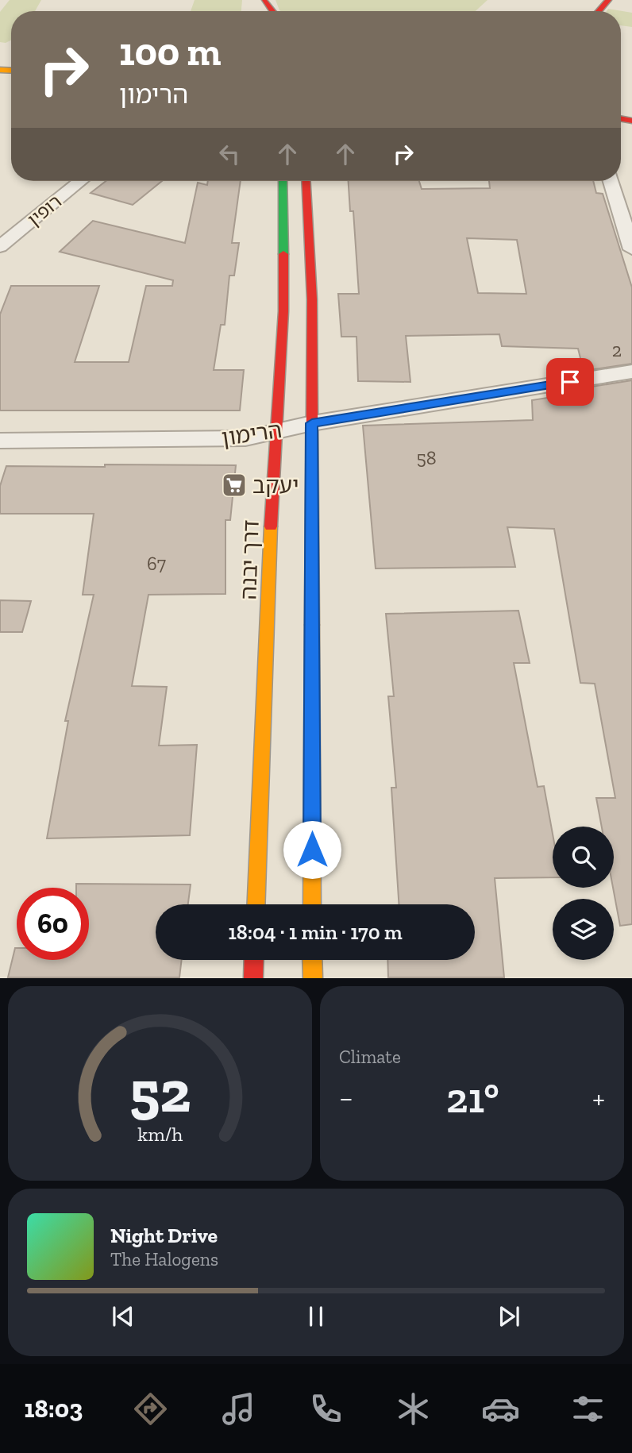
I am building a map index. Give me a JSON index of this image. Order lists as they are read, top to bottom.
{
  "streets": {
    "main road": ["דרך יבנה"],
    "street": ["רופין", "הרימון"]
  },
  "crossings": [
    ["הרימון", "דרך יבנה"]
  ],
  "places": {
    "supermarket": ["יעקב"]
  },
  "house_numbers": ["2", "58", "67"],
  "page": {
    "turn": ["100 m", "הרימון"],
    "limit": "60",
    "trip": "18:04 · 1 min · 170 m",
    "tile": "Climate",
    "heat": ["−", "21°", "+"],
    "song": ["Night Drive", "The Halogens"],
    "tabs": "18:03",
    "gauge": ["52", "km/h"]
  }
}
